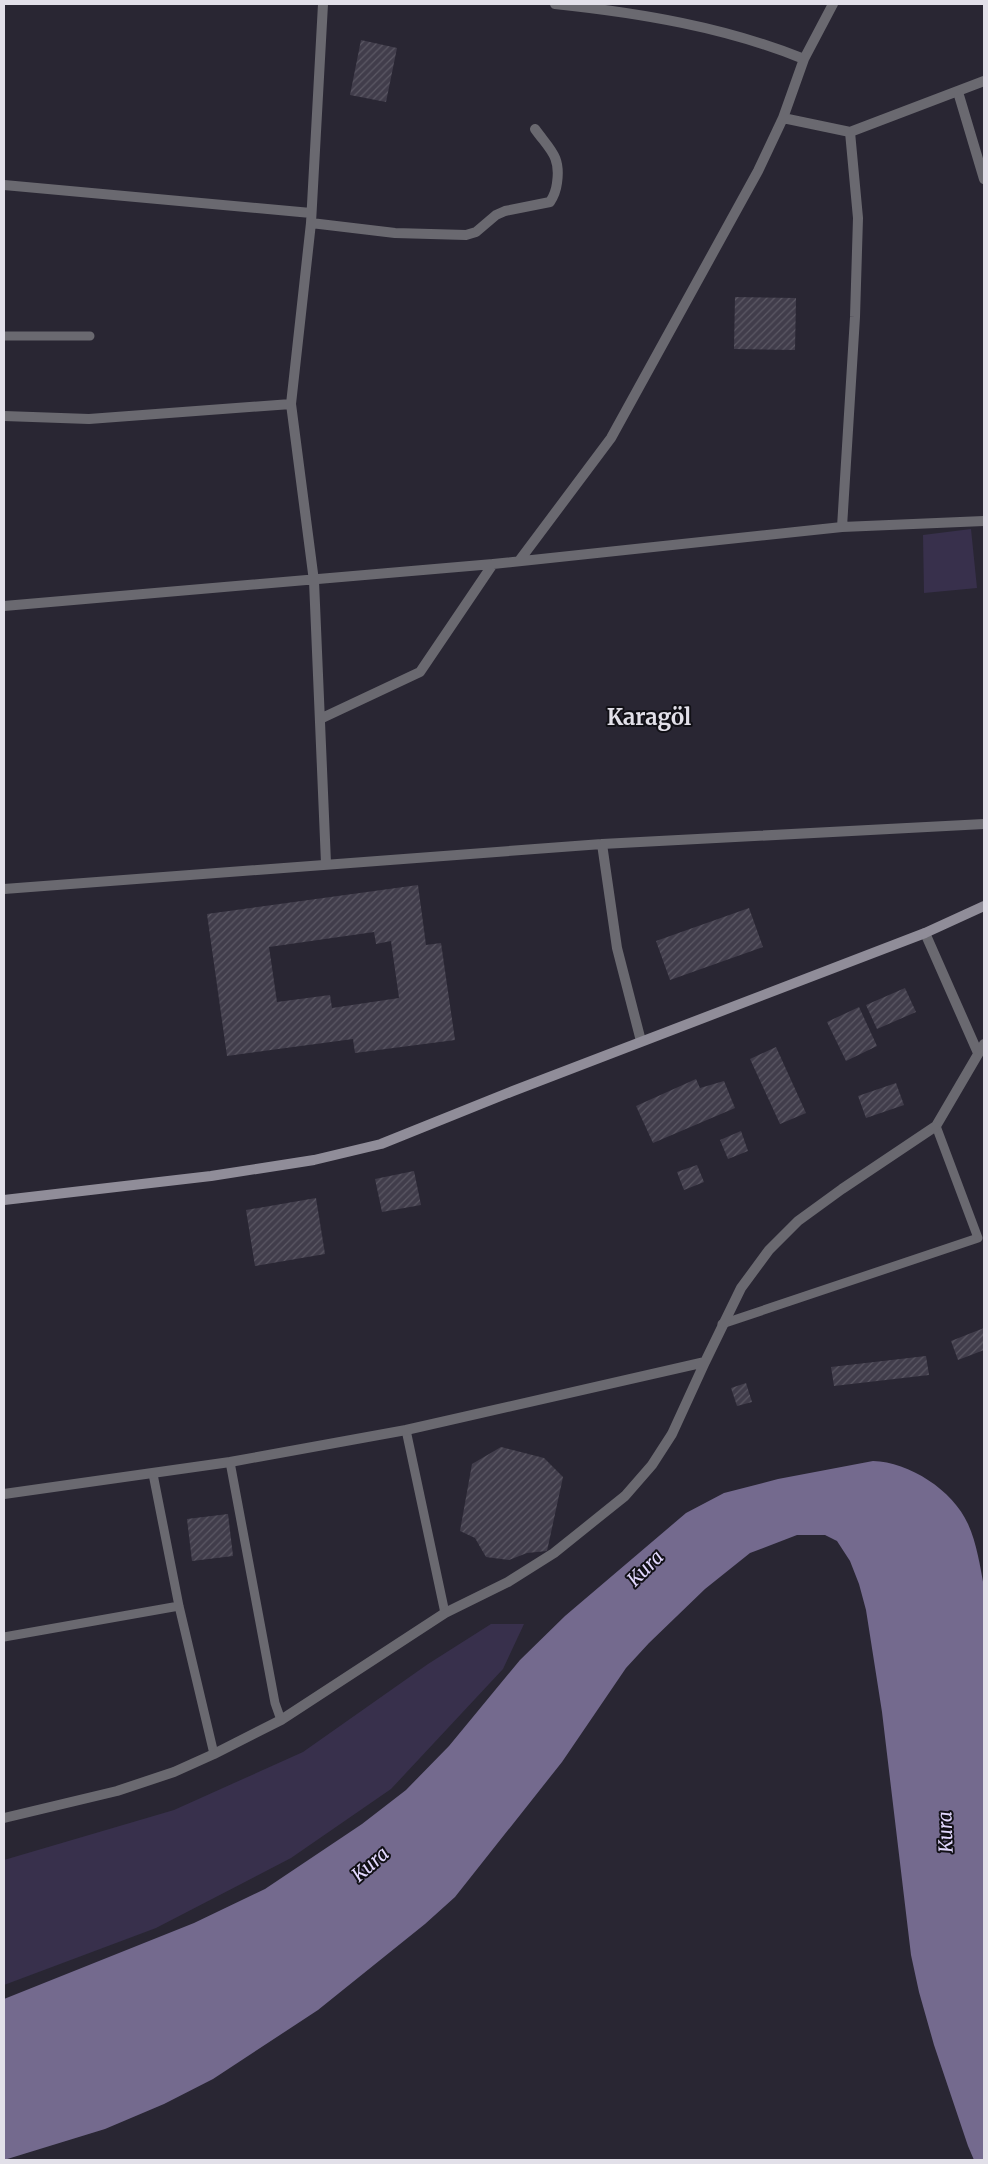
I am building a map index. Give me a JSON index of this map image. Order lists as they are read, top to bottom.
{
  "districts": ["Karagöl"],
  "water": ["Kura"]
}
